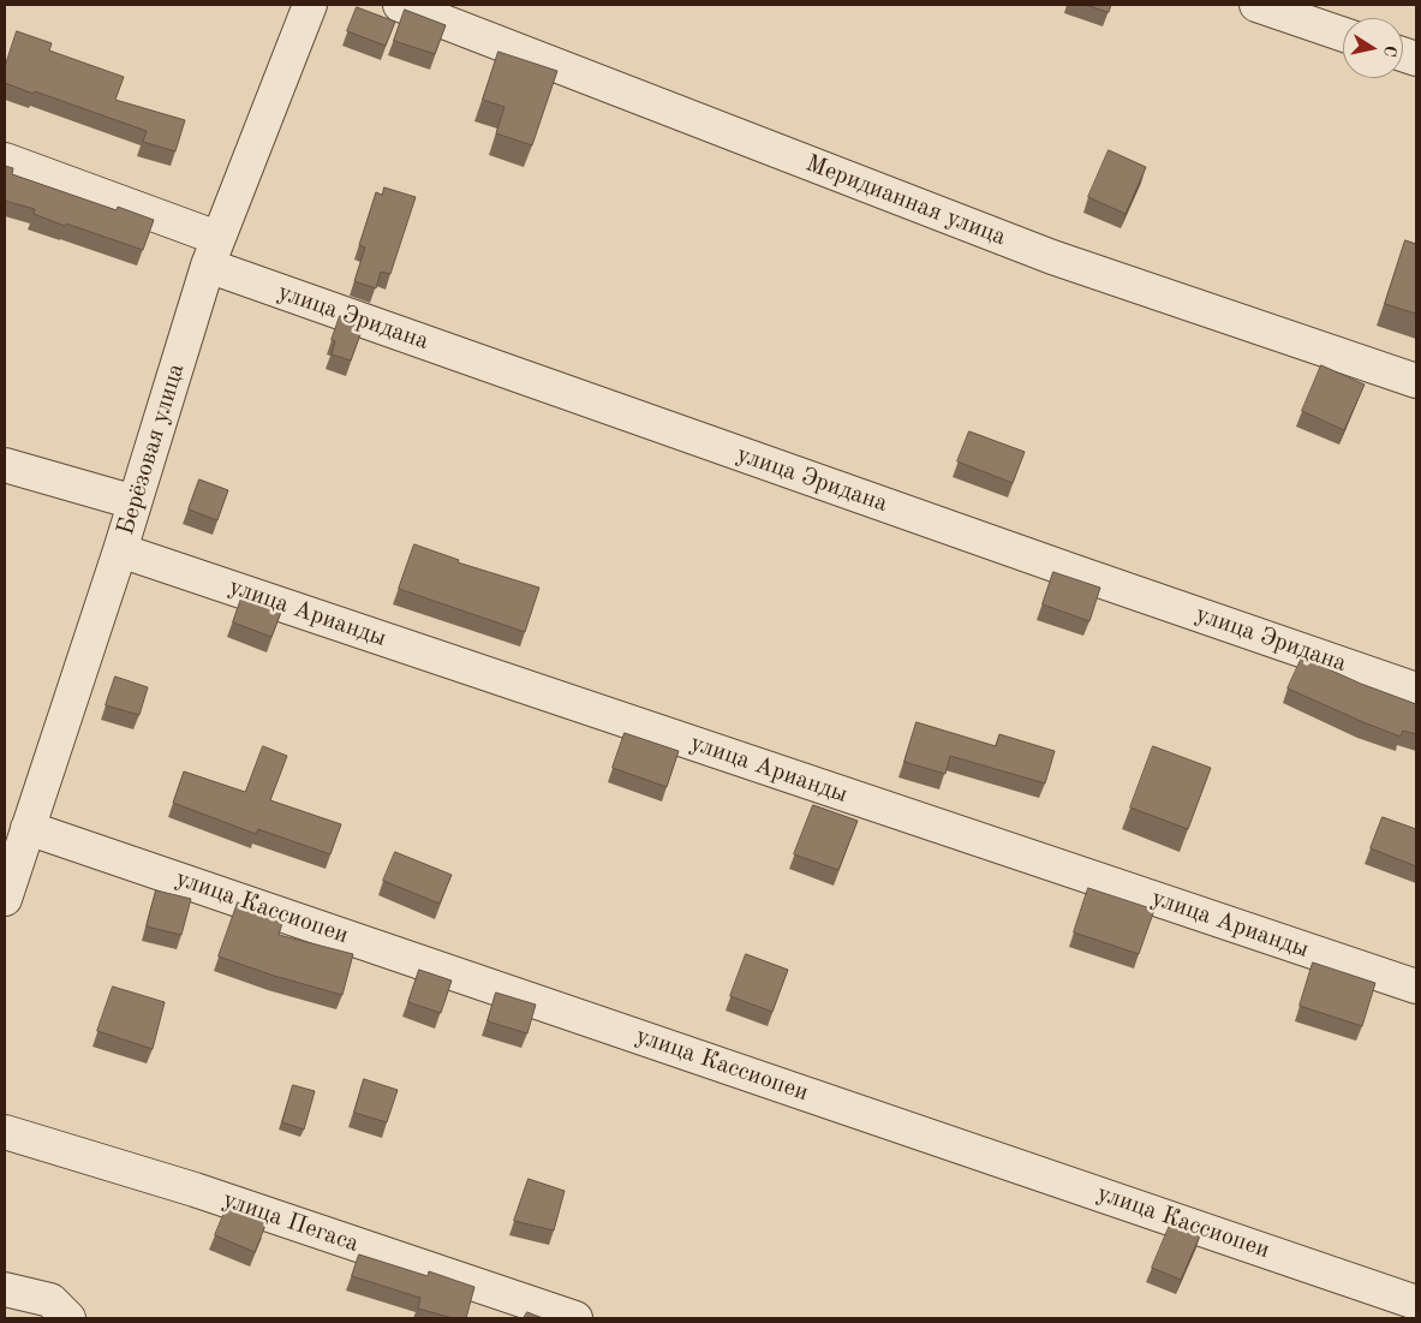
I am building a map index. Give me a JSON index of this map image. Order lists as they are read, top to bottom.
{
  "streets": {
    "street": [
      "Меридианная улица",
      "улица Эридана",
      "Берёзовая улица",
      "улица Арианды",
      "улица Кассиопеи",
      "улица Пегаса"
    ]
  },
  "crossings": [
    ["улица Эридана", "Берёзовая улица"],
    ["Берёзовая улица", "улица Арианды"],
    ["Берёзовая улица", "улица Кассиопеи"]
  ],
  "north": "right"
}
